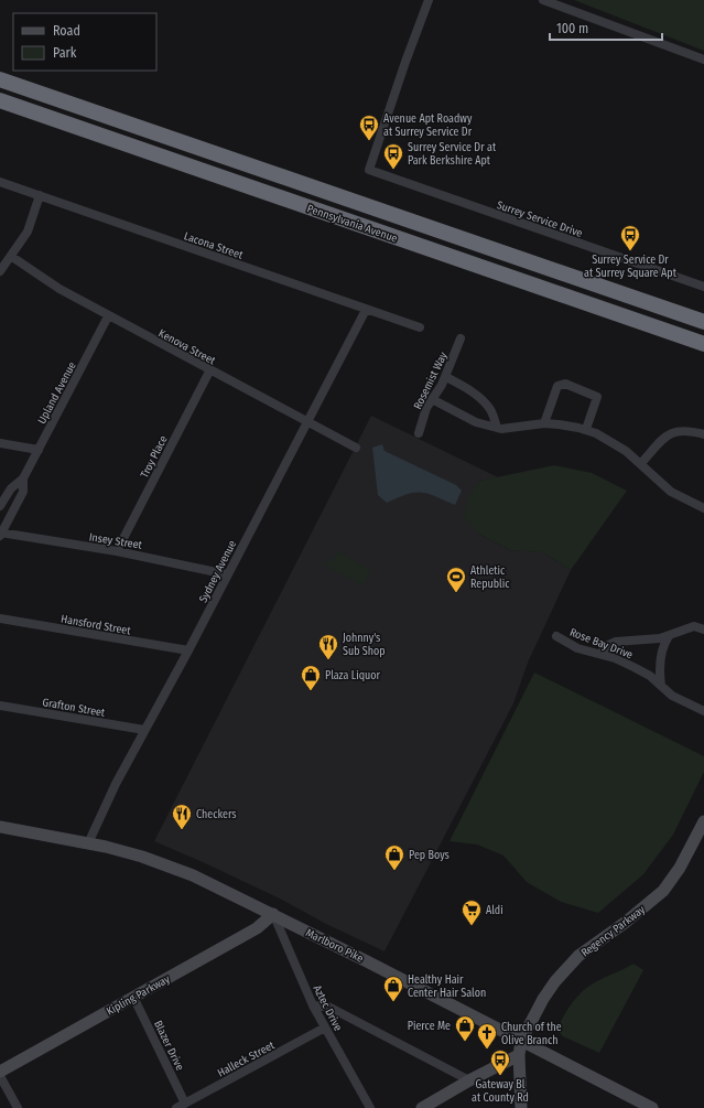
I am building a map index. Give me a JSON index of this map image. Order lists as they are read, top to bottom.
{
  "streets": {
    "highway": ["Pennsylvania Avenue"],
    "street": [
      "Surrey Service Drive",
      "Lacona Street",
      "Kenova Street",
      "Rosemist Way",
      "Upland Avenue",
      "Troy Place",
      "Insey Street",
      "Sydney Avenue",
      "Hansford Street",
      "Rose Bay Drive",
      "Grafton Street",
      "Regency Parkway",
      "Marlboro Pike",
      "Kipling Parkway",
      "Aztec Drive",
      "Blazer Drive",
      "Halleck Street"
    ]
  },
  "crossings": [
    ["Lacona Street", "Sydney Avenue"],
    ["Kenova Street", "Upland Avenue"],
    ["Kenova Street", "Troy Place"],
    ["Kenova Street", "Sydney Avenue"],
    ["Upland Avenue", "Insey Street"],
    ["Troy Place", "Insey Street"],
    ["Insey Street", "Sydney Avenue"],
    ["Sydney Avenue", "Hansford Street"],
    ["Sydney Avenue", "Grafton Street"],
    ["Sydney Avenue", "Marlboro Pike"],
    ["Regency Parkway", "Marlboro Pike"],
    ["Marlboro Pike", "Kipling Parkway"],
    ["Marlboro Pike", "Aztec Drive"],
    ["Kipling Parkway", "Aztec Drive"],
    ["Kipling Parkway", "Blazer Drive"],
    ["Aztec Drive", "Halleck Street"],
    ["Blazer Drive", "Halleck Street"]
  ],
  "places": {
    "bus stop": [
      "Avenue Apt Roadwy at Surrey Service Dr",
      "Surrey Service Dr at Park Berkshire Apt",
      "Surrey Service Dr at Surrey Square Apt",
      "Gateway Bl at County Rd"
    ],
    "sports": ["Athletic Republic"],
    "restaurant": ["Johnny's Sub Shop", "Checkers"],
    "shop": [
      "Plaza Liquor",
      "Pep Boys",
      "Healthy Hair Center Hair Salon",
      "Pierce Me"
    ],
    "supermarket": ["Aldi"],
    "church": ["Church of the Olive Branch"]
  },
  "legend": ["Road", "Park"],
  "scale_bar": "100 m"
}
